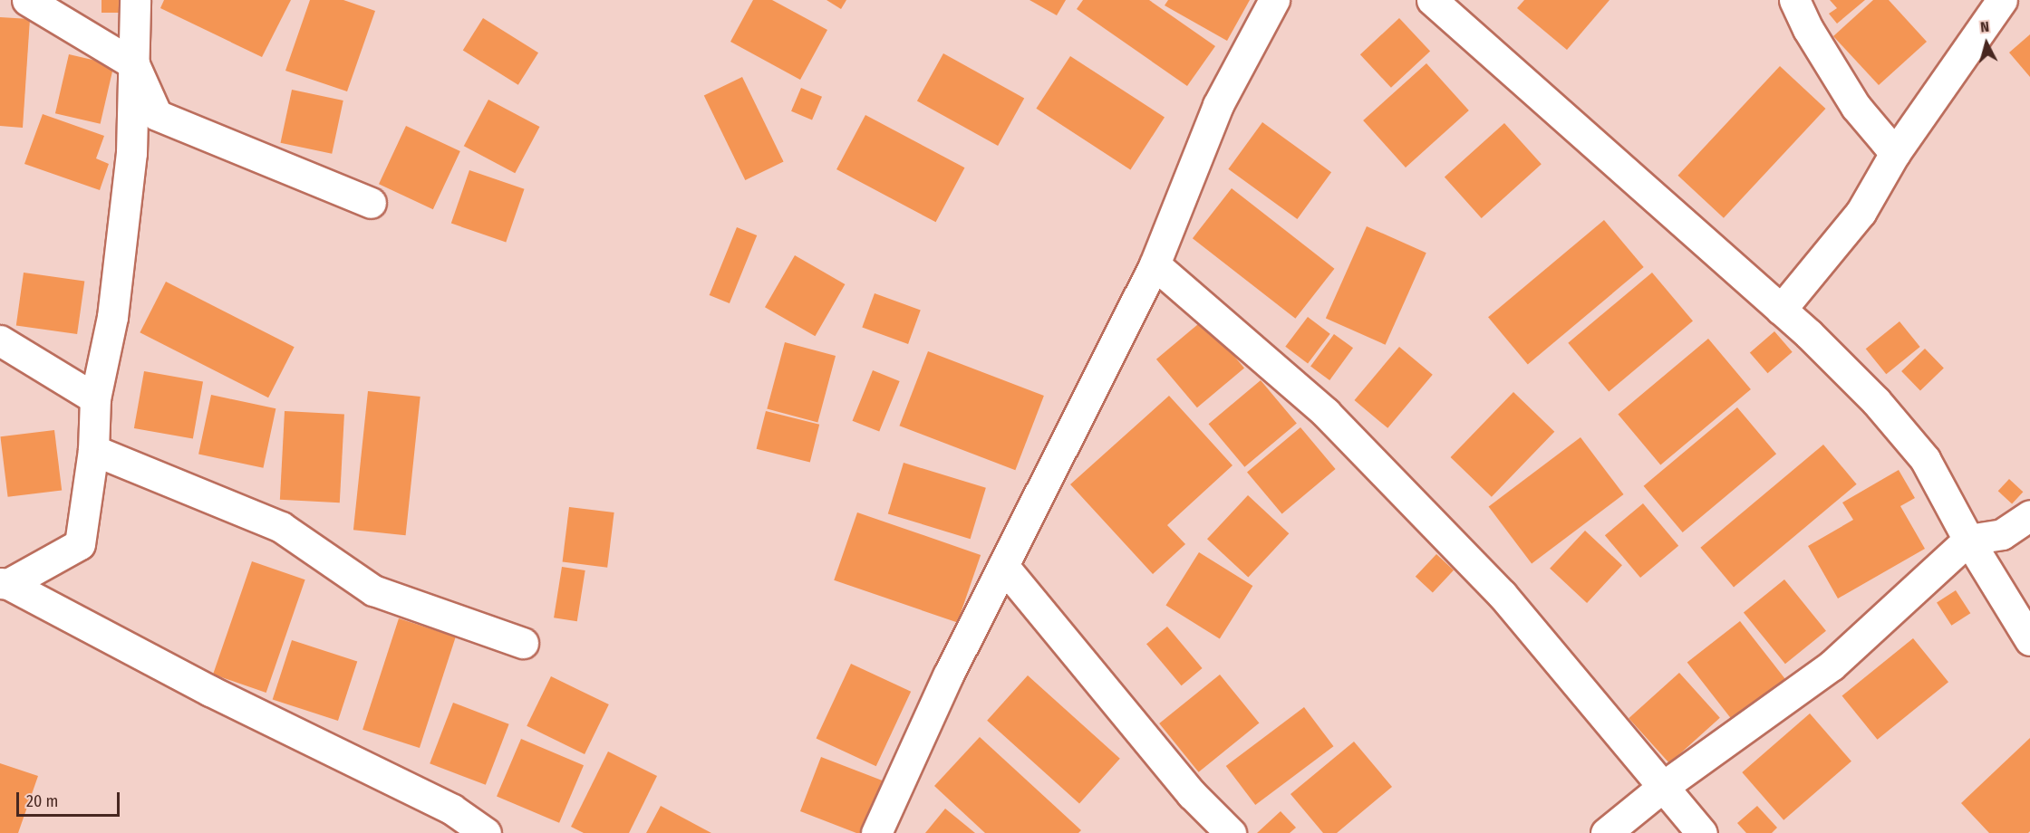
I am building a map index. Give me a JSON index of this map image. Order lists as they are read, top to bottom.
{
  "scale_bar": "20 m",
  "north": "top"
}
